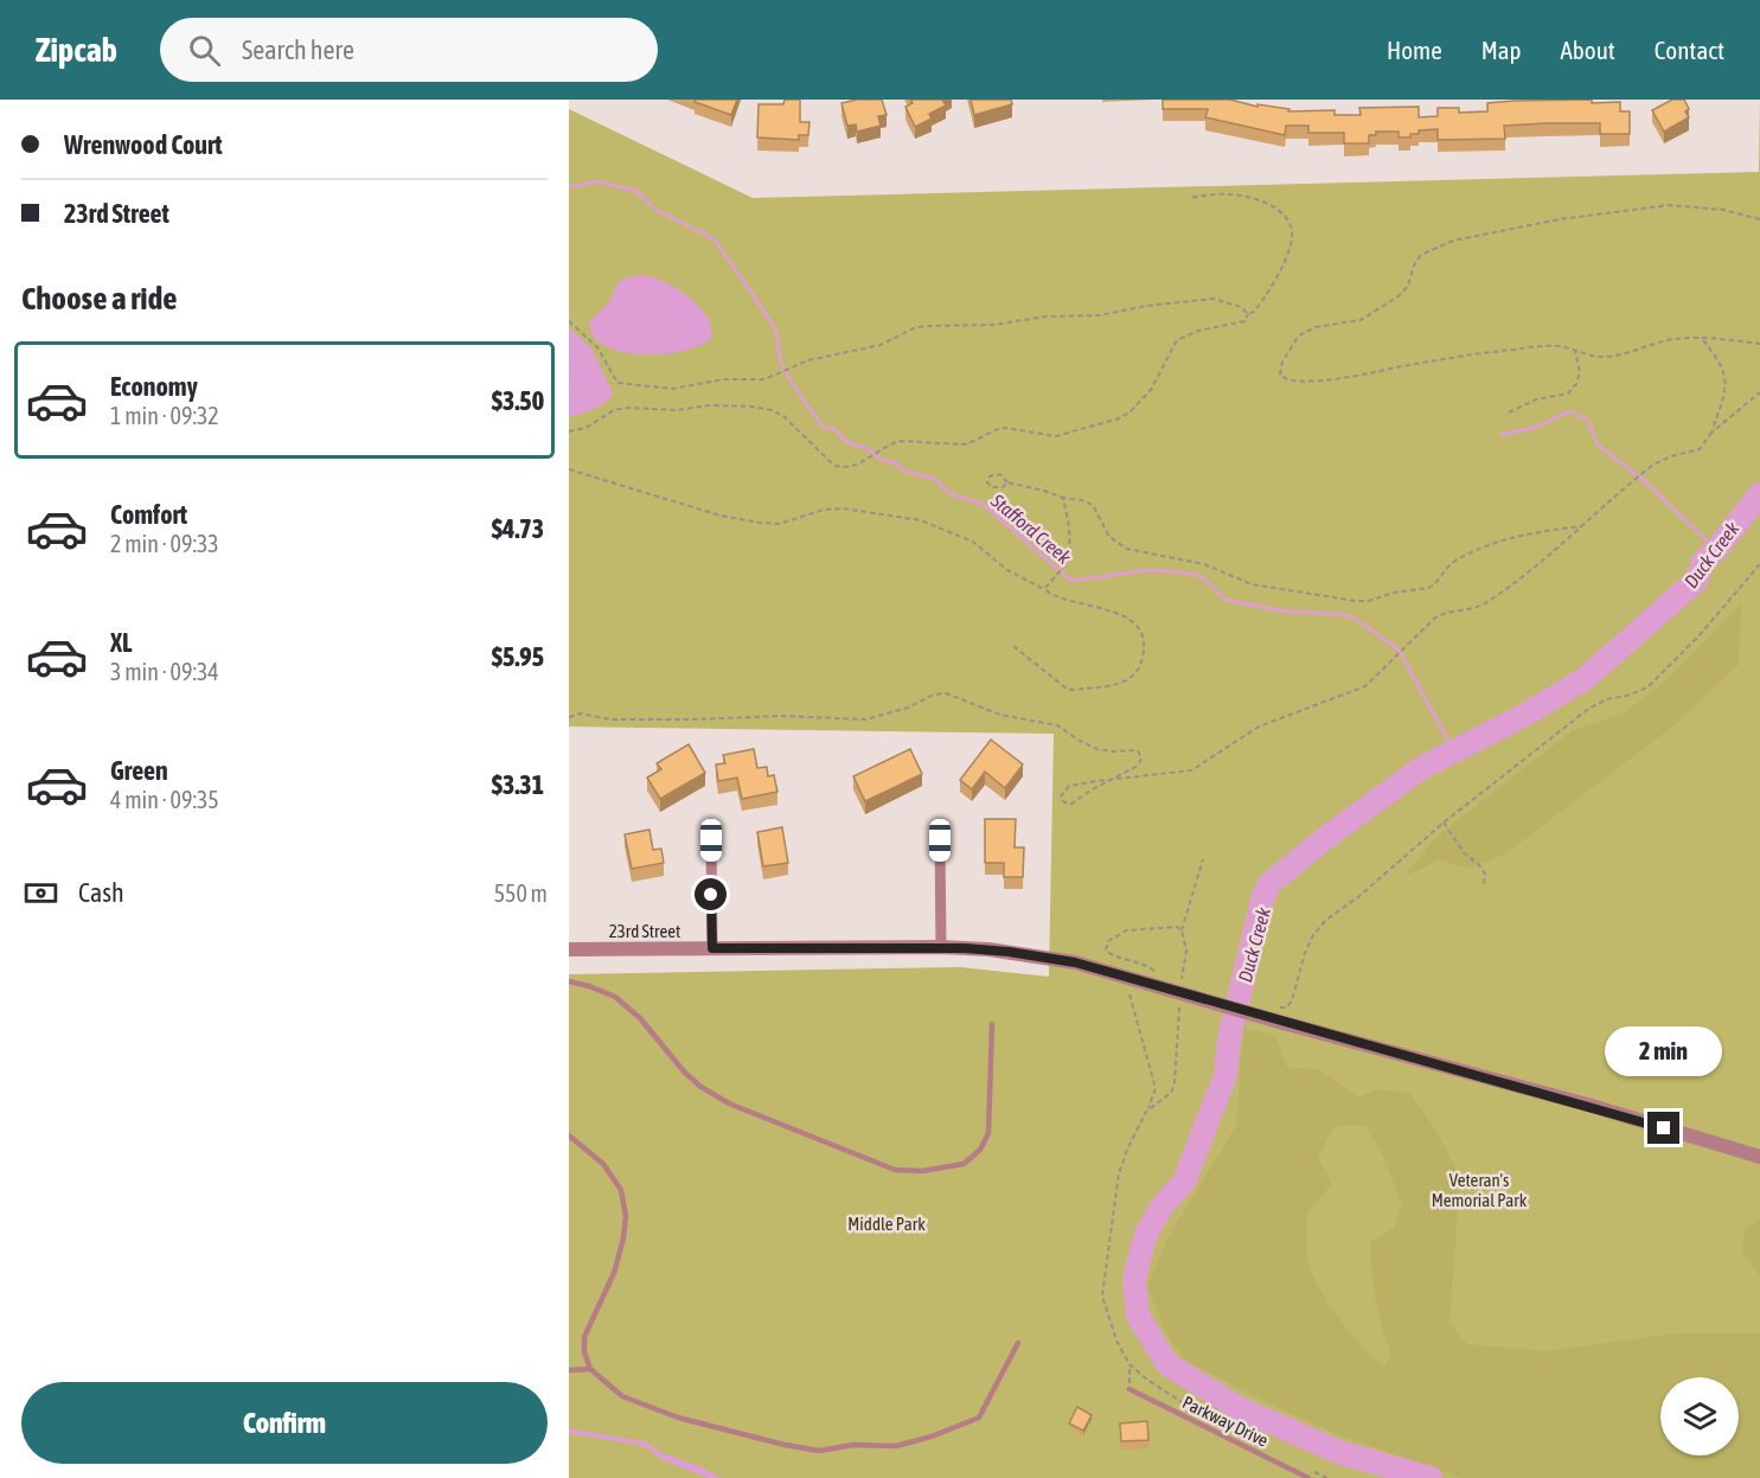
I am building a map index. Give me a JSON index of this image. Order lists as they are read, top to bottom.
{
  "streets": {
    "street": ["23rd Street"],
    "lane": ["Parkway Drive"]
  },
  "water": ["Stafford Creek", "Duck Creek"],
  "parks": ["Veteran's Memorial Park", "Middle Park"],
  "page": {
    "header": "Zipcab",
    "search": "Search here",
    "nav": [
      "Home",
      "Map",
      "About",
      "Contact"
    ],
    "banner": ["Wrenwood Court", "23rd Street"],
    "heading": "Choose a ride",
    "list": [
      {
        "name": "Economy",
        "note": "1 min · 09:32",
        "value": "$3.50"
      },
      {
        "name": "Comfort",
        "note": "2 min · 09:33",
        "value": "$4.73"
      },
      {
        "name": "XL",
        "note": "3 min · 09:34",
        "value": "$5.95"
      },
      {
        "name": "Green",
        "note": "4 min · 09:35",
        "value": "$3.31"
      }
    ],
    "pay": ["Cash", "550 m"],
    "bubble": "2 min",
    "buttons": "Confirm"
  }
}
